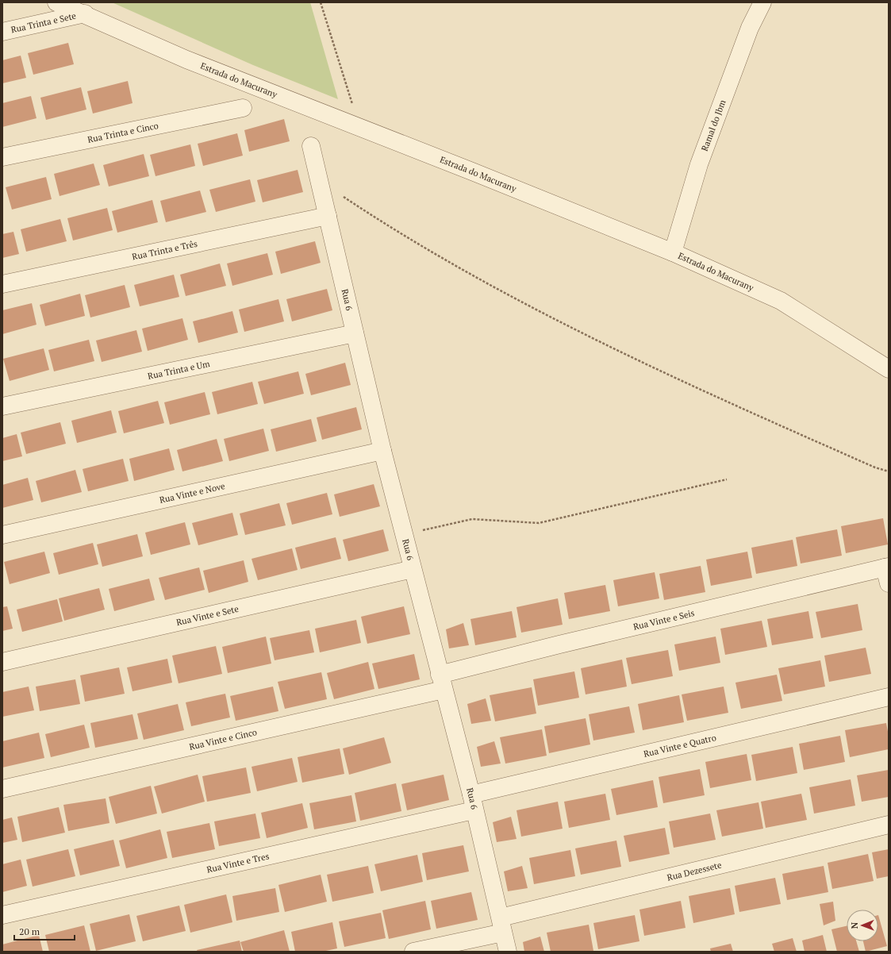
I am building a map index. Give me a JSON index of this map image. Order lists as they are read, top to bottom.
{
  "streets": {
    "street": [
      "Rua Trinta e Sete",
      "Estrada do Macurany",
      "Ramal do Jbm",
      "Rua Trinta e Cinco",
      "Rua Trinta e Três",
      "Rua 6",
      "Rua Trinta e Um",
      "Rua Vinte e Nove",
      "Rua Vinte e Sete",
      "Rua Vinte e Seis",
      "Rua Vinte e Cinco",
      "Rua Vinte e Quatro",
      "Rua Vinte e Tres",
      "Rua Dezessete"
    ]
  },
  "crossings": [
    ["Rua Trinta e Sete", "Estrada do Macurany"],
    ["Estrada do Macurany", "Ramal do Jbm"],
    ["Rua Trinta e Três", "Rua 6"],
    ["Rua 6", "Rua Trinta e Um"],
    ["Rua 6", "Rua Vinte e Nove"],
    ["Rua 6", "Rua Vinte e Sete"],
    ["Rua 6", "Rua Vinte e Seis"],
    ["Rua 6", "Rua Vinte e Cinco"],
    ["Rua 6", "Rua Vinte e Quatro"],
    ["Rua 6", "Rua Vinte e Tres"],
    ["Rua 6", "Rua Dezessete"],
    ["Rua Vinte e Seis", "Rua Vinte e Cinco"],
    ["Rua Vinte e Quatro", "Rua Vinte e Tres"]
  ],
  "scale_bar": "20 m",
  "north": "left"
}
